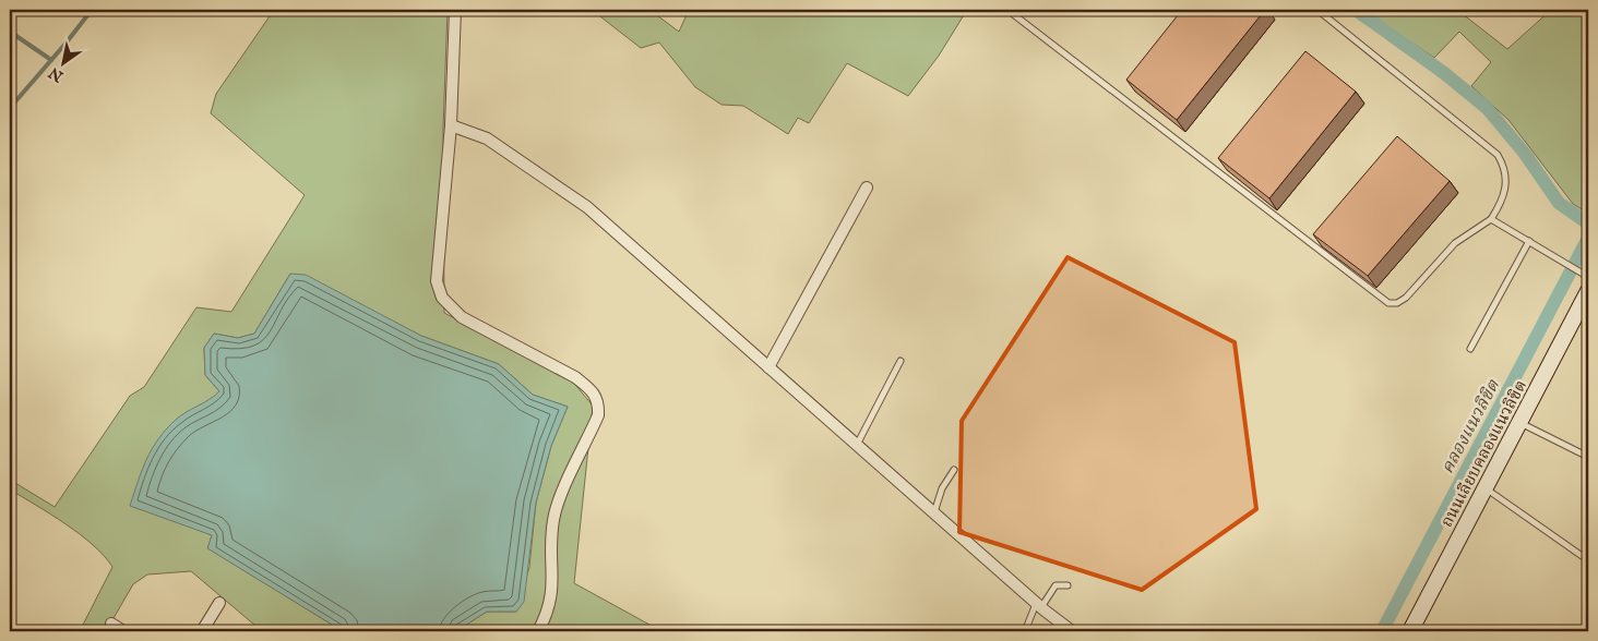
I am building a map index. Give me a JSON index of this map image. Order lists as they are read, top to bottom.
{
  "streets": {
    "street": ["ถนนเลียบคลองแนวลิขิต"]
  },
  "water": ["คลองแนวลิขิต"],
  "north": "bottom left"
}
